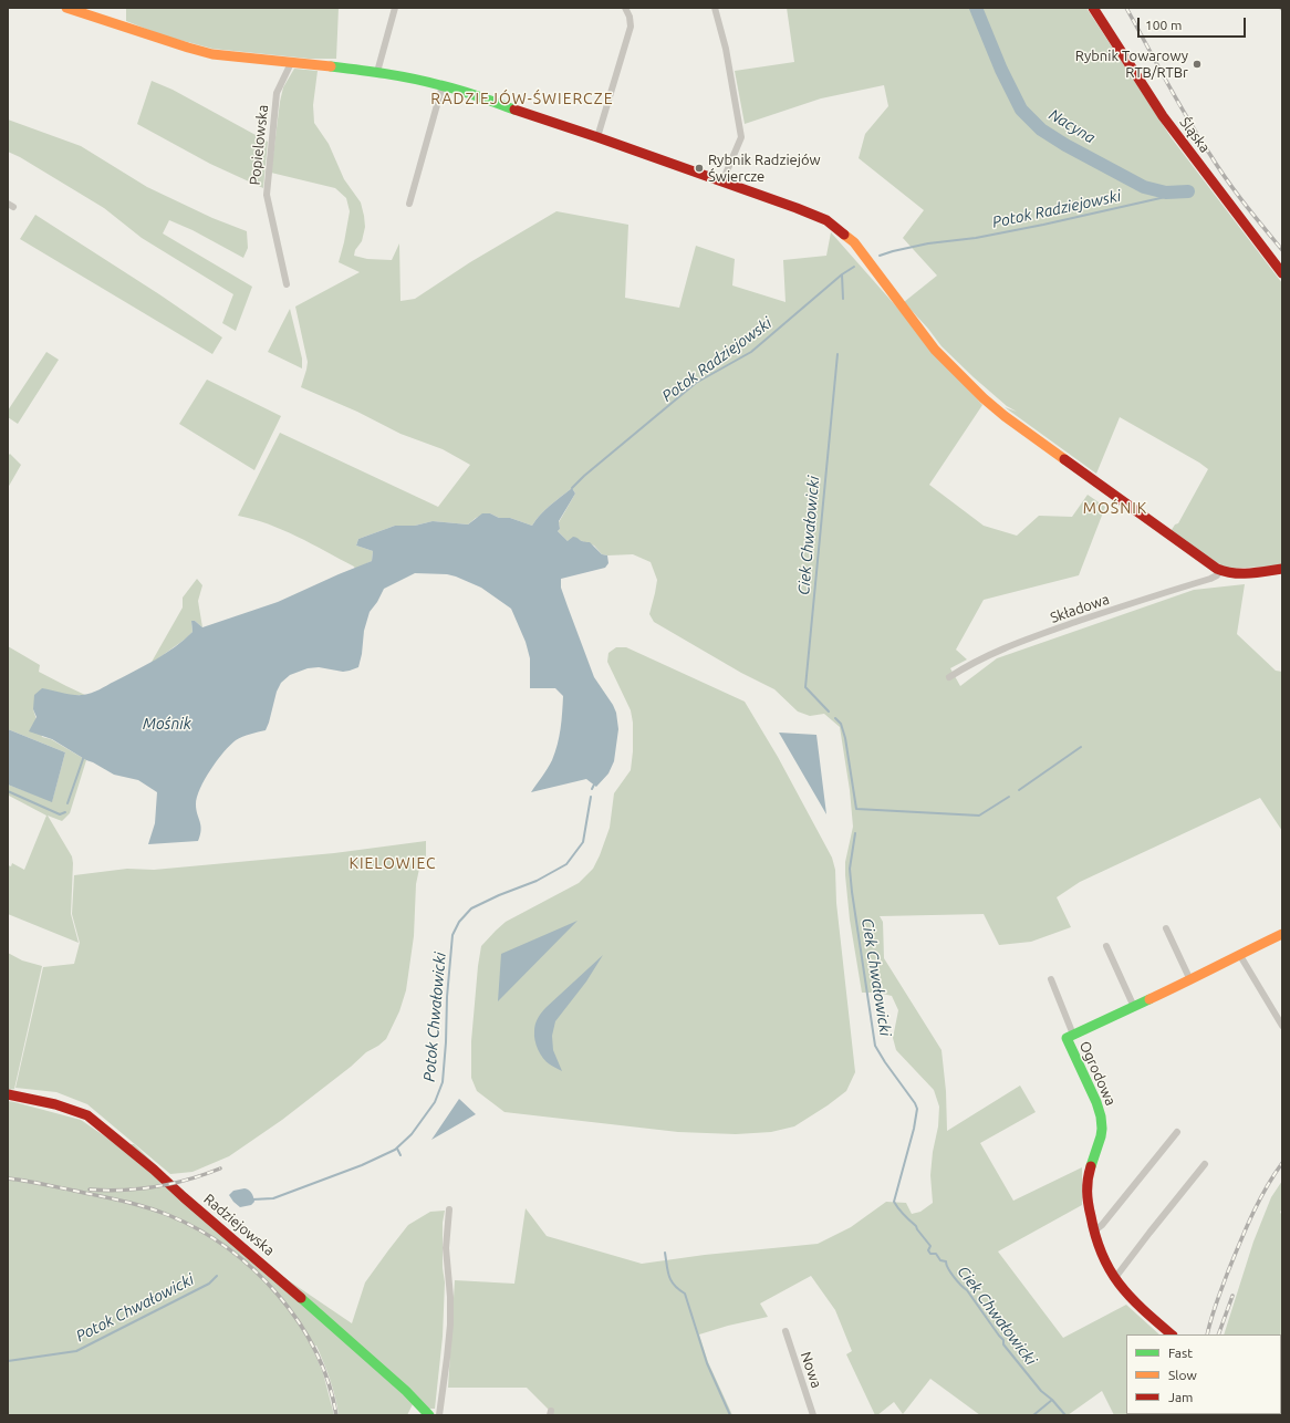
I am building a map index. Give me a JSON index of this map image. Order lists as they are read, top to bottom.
{
  "streets": {
    "street": [
      "Śląska",
      "Popielowska",
      "Składowa",
      "Ogrodowa",
      "Radziejowska",
      "Nowa"
    ]
  },
  "districts": ["RADZIEJÓW-ŚWIERCZE", "MOŚNIK", "KIELOWIEC"],
  "water": [
    "Nacyna",
    "Potok Radziejowski",
    "Ciek Chwałowicki",
    "Mośnik",
    "Potok Chwałowicki"
  ],
  "places": ["Rybnik Towarowy RTB/RTBr", "Rybnik Radziejów Świercze"],
  "legend": ["Fast", "Slow", "Jam"],
  "scale_bar": "100 m"
}
